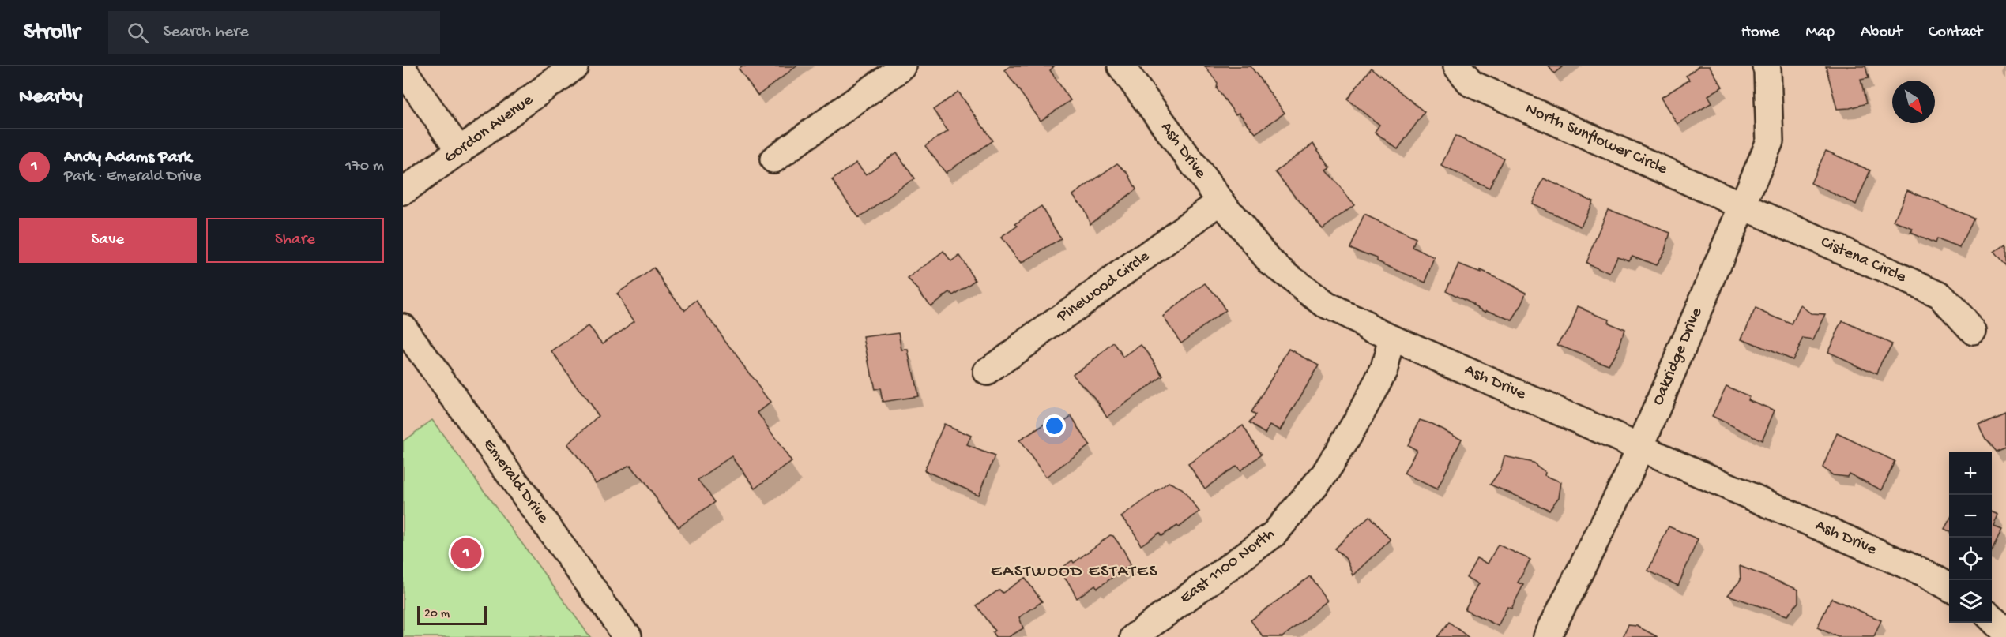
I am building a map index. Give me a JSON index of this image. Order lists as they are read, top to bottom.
{
  "streets": {
    "street": [
      "Gordon Avenue",
      "North Sunflower Circle",
      "Ash Drive",
      "Cistena Circle",
      "Pinewood Circle",
      "Oakridge Drive",
      "Emerald Drive",
      "East 1100 North"
    ]
  },
  "crossings": [
    ["North Sunflower Circle", "Cistena Circle"],
    ["North Sunflower Circle", "Oakridge Drive"],
    ["Ash Drive", "Pinewood Circle"],
    ["Ash Drive", "Oakridge Drive"],
    ["Ash Drive", "East 1100 North"],
    ["Cistena Circle", "Oakridge Drive"]
  ],
  "districts": ["EASTWOOD ESTATES"],
  "scale_bar": "20 m",
  "north": "bottom right",
  "page": {
    "header": "Strollr",
    "search": "Search here",
    "nav": [
      "Home",
      "Map",
      "About",
      "Contact"
    ],
    "heading": "Nearby",
    "list": [
      {
        "mark": "1",
        "name": "Andy Adams Park",
        "note": "Park · Emerald Drive",
        "value": "170 m"
      }
    ],
    "buttons": ["Save", "Share"],
    "map_buttons": ["+", "−"],
    "pins": "1",
    "scale": "20 m"
  }
}
